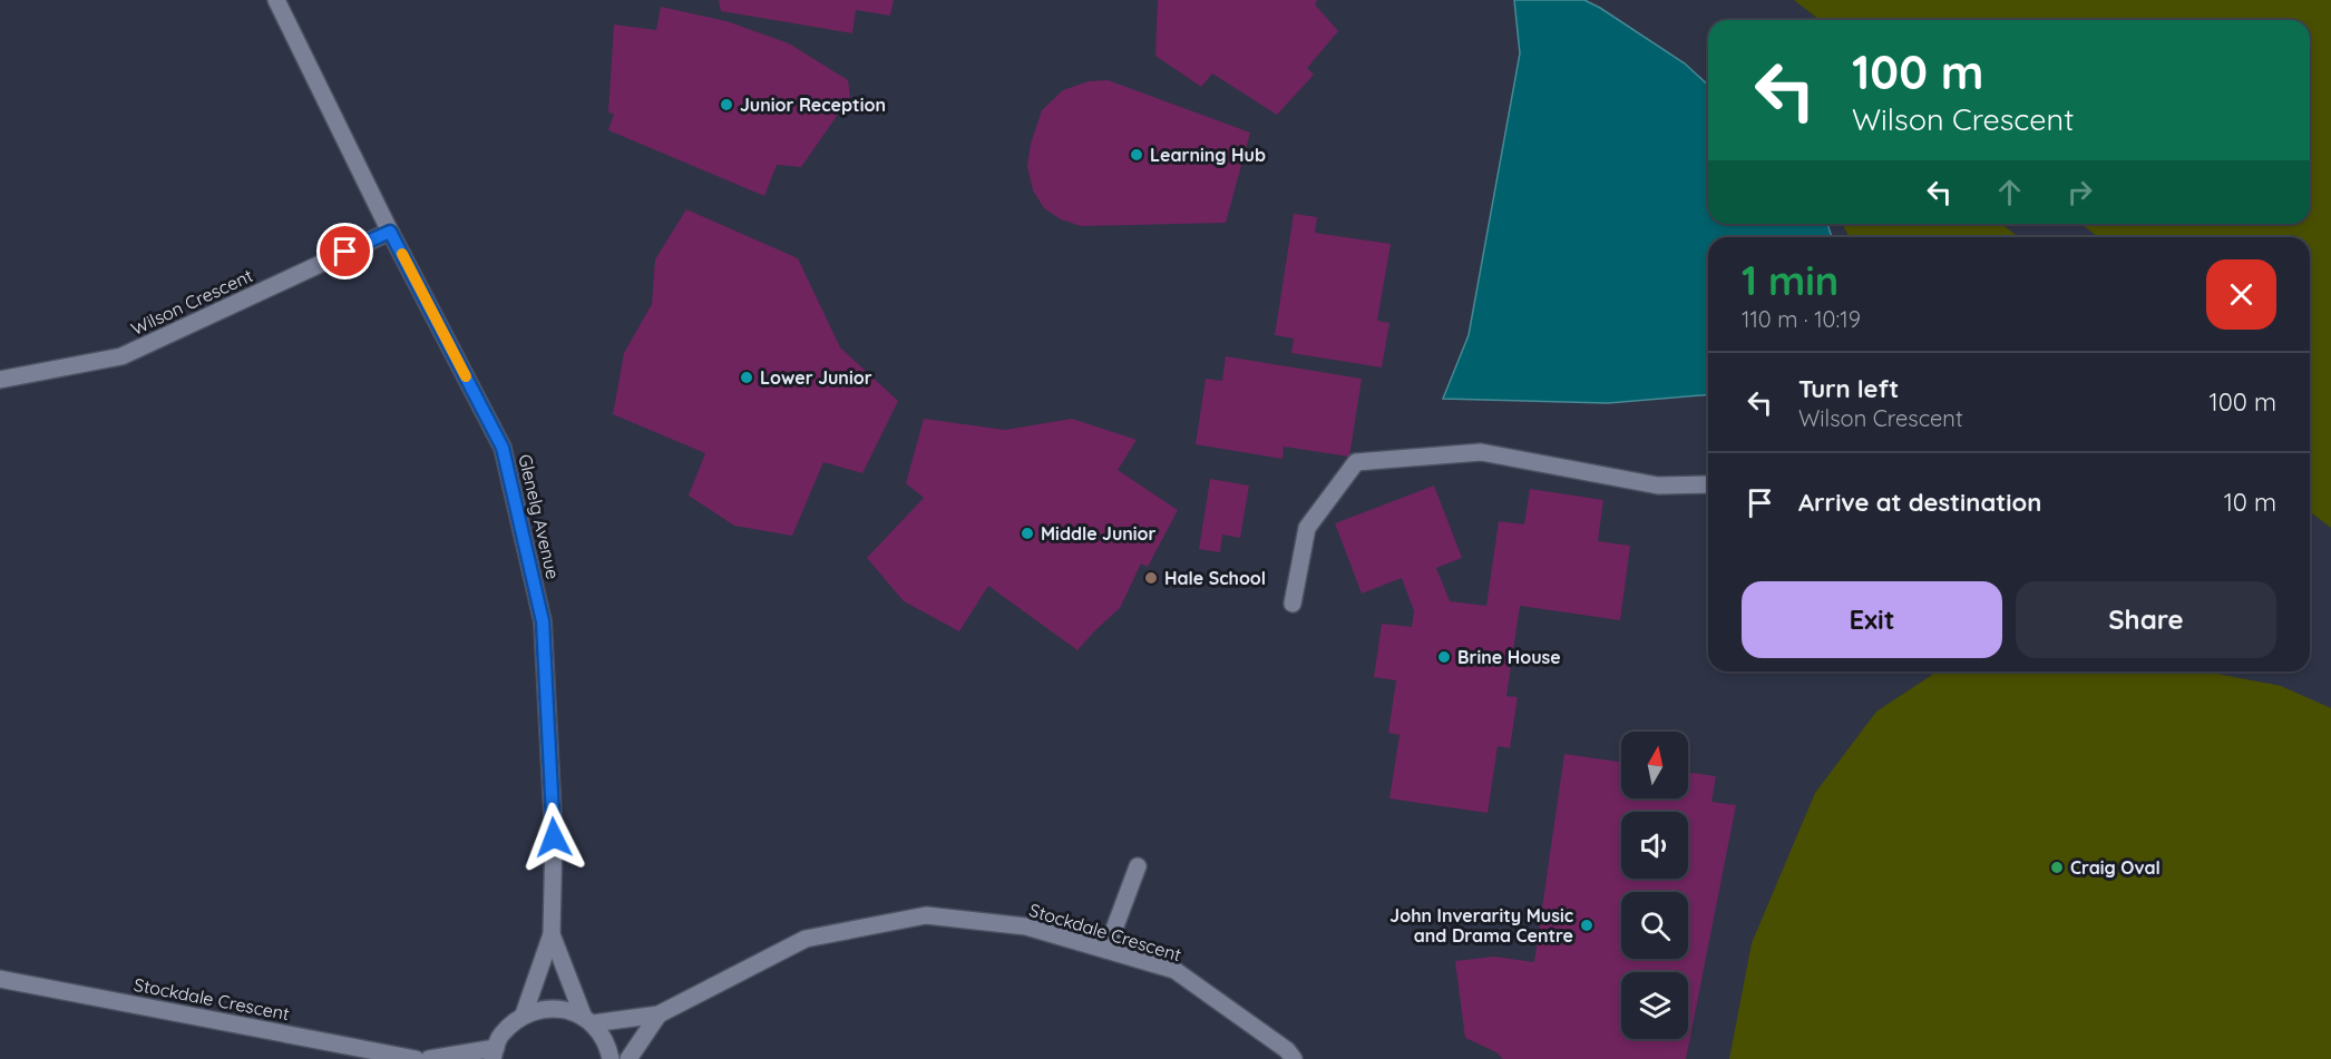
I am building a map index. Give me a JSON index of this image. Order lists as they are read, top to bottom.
{
  "streets": {
    "street": ["Wilson Crescent", "Glenelg Avenue", "Stockdale Crescent"]
  },
  "crossings": [
    ["Wilson Crescent", "Glenelg Avenue"],
    ["Glenelg Avenue", "Stockdale Crescent"]
  ],
  "places": [
    "Junior Reception",
    "Learning Hub",
    "Lower Junior",
    "Middle Junior",
    "Hale School",
    "Brine House",
    "Craig Oval",
    "John Inverarity Music and Drama Centre"
  ],
  "north": "top",
  "page": {
    "turn": ["100 m", "Wilson Crescent"],
    "heading": ["1 min", "110 m · 10:19"],
    "list": [
      {
        "name": "Turn left",
        "note": "Wilson Crescent",
        "value": "100 m"
      },
      {
        "name": "Arrive at destination",
        "value": "10 m"
      }
    ],
    "buttons": ["Exit", "Share"]
  }
}
